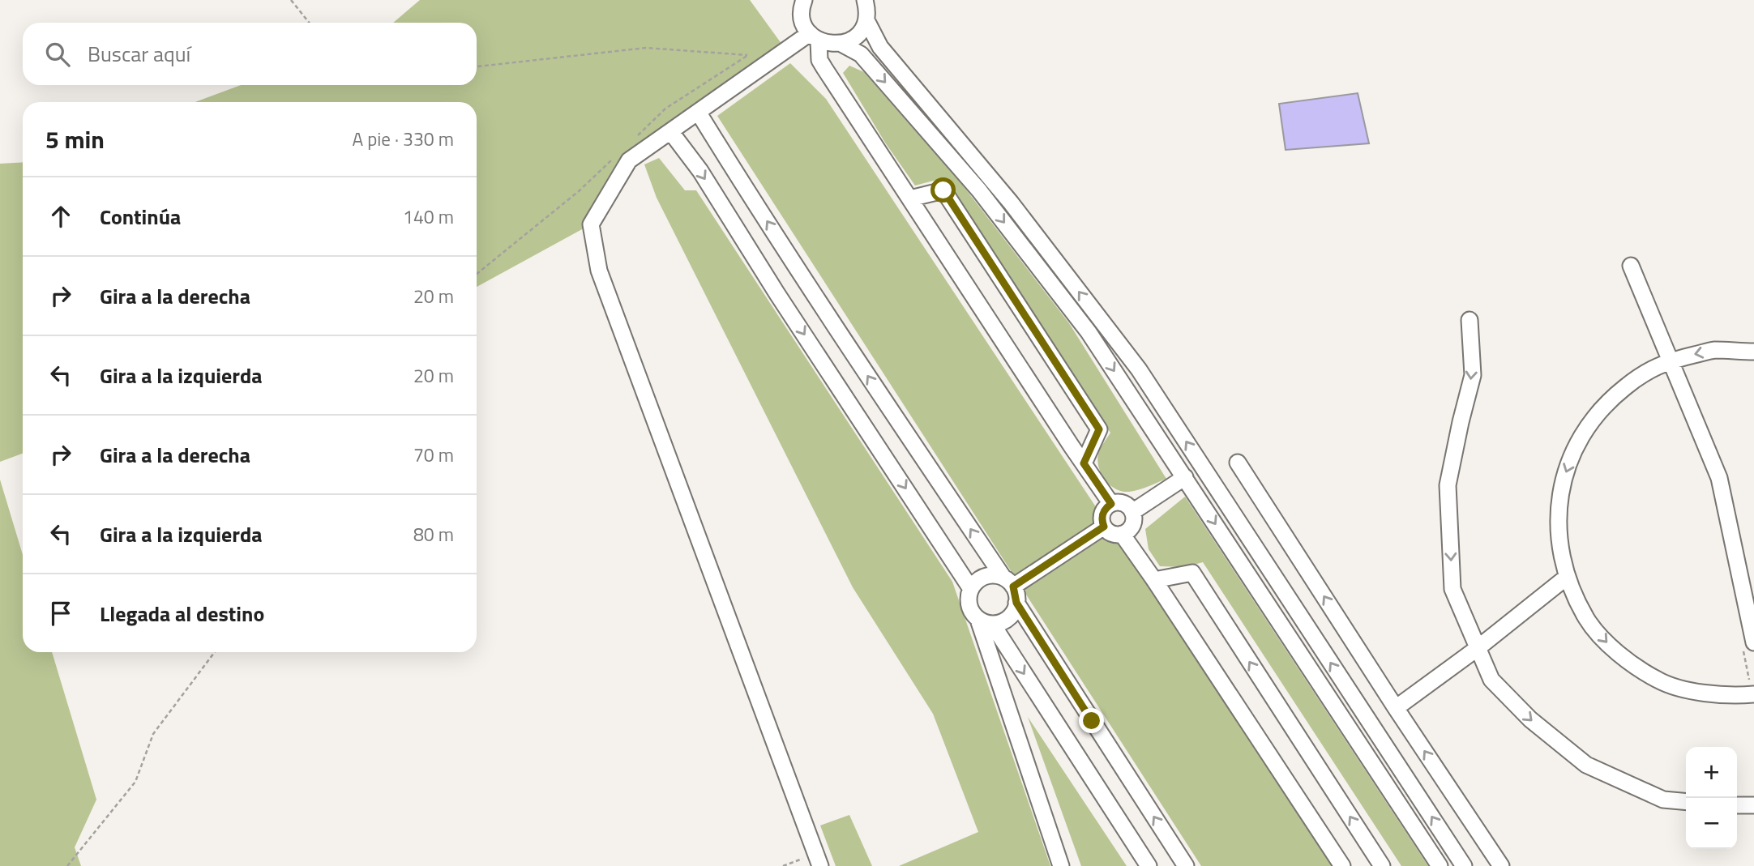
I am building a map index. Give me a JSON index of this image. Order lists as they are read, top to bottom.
{
  "page": {
    "search": "Buscar aquí",
    "heading": ["5 min", "A pie · 330 m"],
    "list": [
      ["Continúa", "140 m"],
      ["Gira a la derecha", "20 m"],
      ["Gira a la izquierda", "20 m"],
      ["Gira a la derecha", "70 m"],
      ["Gira a la izquierda", "80 m"],
      "Llegada al destino"
    ],
    "map_buttons": ["+", "−"]
  }
}
